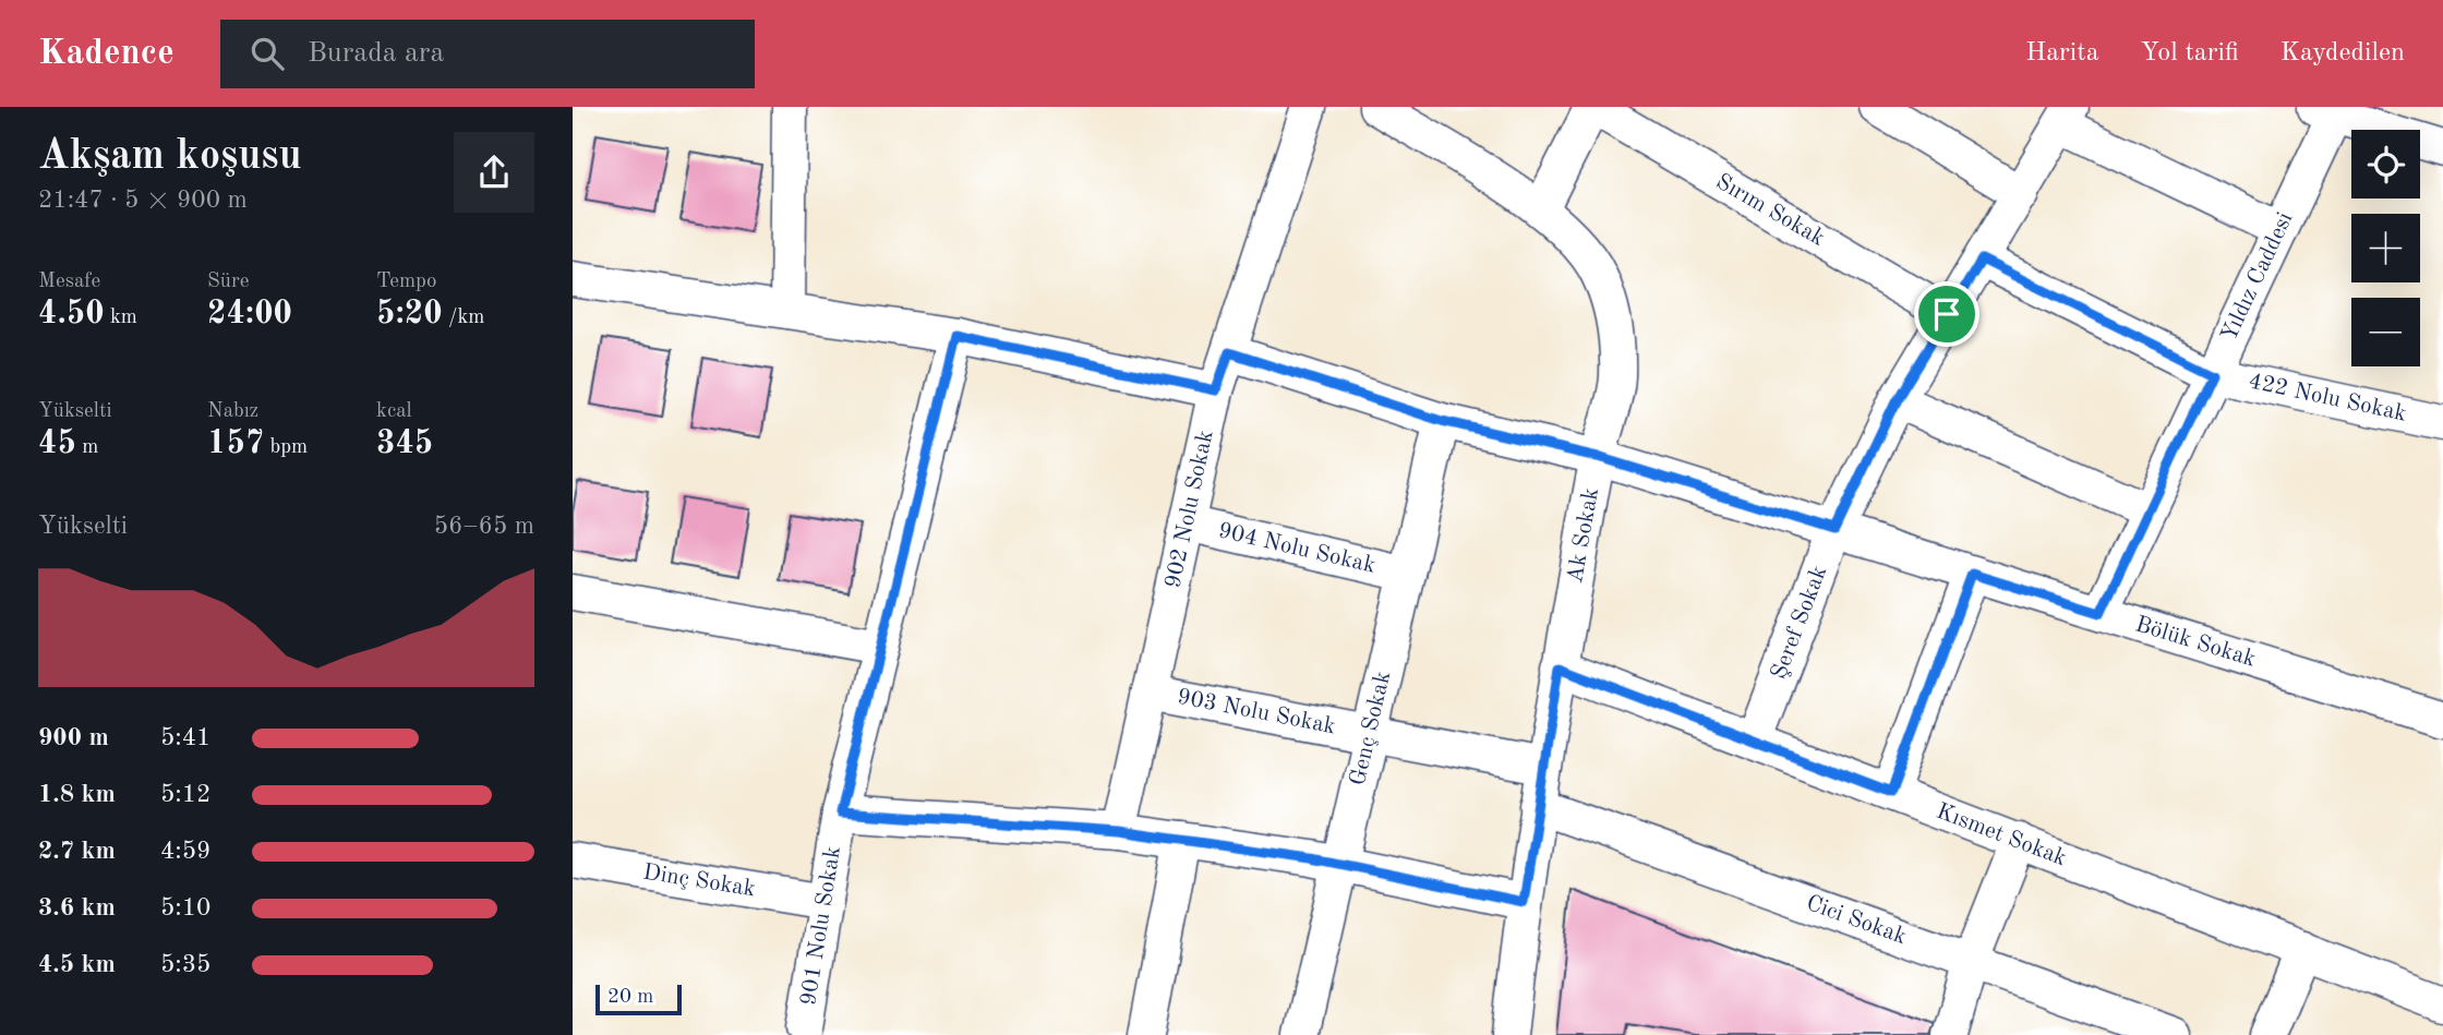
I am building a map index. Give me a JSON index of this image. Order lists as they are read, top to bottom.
{
  "streets": {
    "street": [
      "Sırım Sokak",
      "Yıldız Caddesi",
      "422 Nolu Sokak",
      "902 Nolu Sokak",
      "Ak Sokak",
      "904 Nolu Sokak",
      "Şeref Sokak",
      "Bölük Sokak",
      "903 Nolu Sokak",
      "Genç Sokak",
      "Kısmet Sokak",
      "Dinç Sokak",
      "Cici Sokak",
      "901 Nolu Sokak"
    ]
  },
  "crossings": [
    ["Sırım Sokak", "Şeref Sokak"],
    ["Yıldız Caddesi", "422 Nolu Sokak"],
    ["Yıldız Caddesi", "Bölük Sokak"],
    ["422 Nolu Sokak", "Şeref Sokak"],
    ["902 Nolu Sokak", "904 Nolu Sokak"],
    ["902 Nolu Sokak", "Bölük Sokak"],
    ["902 Nolu Sokak", "903 Nolu Sokak"],
    ["Ak Sokak", "Bölük Sokak"],
    ["Ak Sokak", "903 Nolu Sokak"],
    ["Ak Sokak", "Kısmet Sokak"],
    ["Ak Sokak", "Cici Sokak"],
    ["904 Nolu Sokak", "Genç Sokak"],
    ["Şeref Sokak", "Bölük Sokak"],
    ["Şeref Sokak", "Kısmet Sokak"],
    ["Bölük Sokak", "Genç Sokak"],
    ["903 Nolu Sokak", "Genç Sokak"],
    ["Dinç Sokak", "901 Nolu Sokak"]
  ],
  "scale_bar": "20 m",
  "page": {
    "header": "Kadence",
    "search": "Burada ara",
    "nav": ["Harita", "Yol tarifi", "Kaydedilen"],
    "heading": ["Akşam koşusu", "21:47 · 5 × 900 m"],
    "map_buttons": ["+", "−"],
    "stats": [
      ["Mesafe", "4.50 km"],
      ["Süre", "24:00"],
      ["Tempo", "5:20 /km"],
      ["Yükselti", "45 m"],
      ["Nabız", "157 bpm"],
      ["kcal", "345"]
    ],
    "chart": ["Yükselti", "56–65 m"],
    "list": [
      {
        "name": "900 m",
        "note": "5:41"
      },
      {
        "name": "1.8 km",
        "note": "5:12"
      },
      {
        "name": "2.7 km",
        "note": "4:59"
      },
      {
        "name": "3.6 km",
        "note": "5:10"
      },
      {
        "name": "4.5 km",
        "note": "5:35"
      }
    ],
    "scale": "20 m"
  }
}
